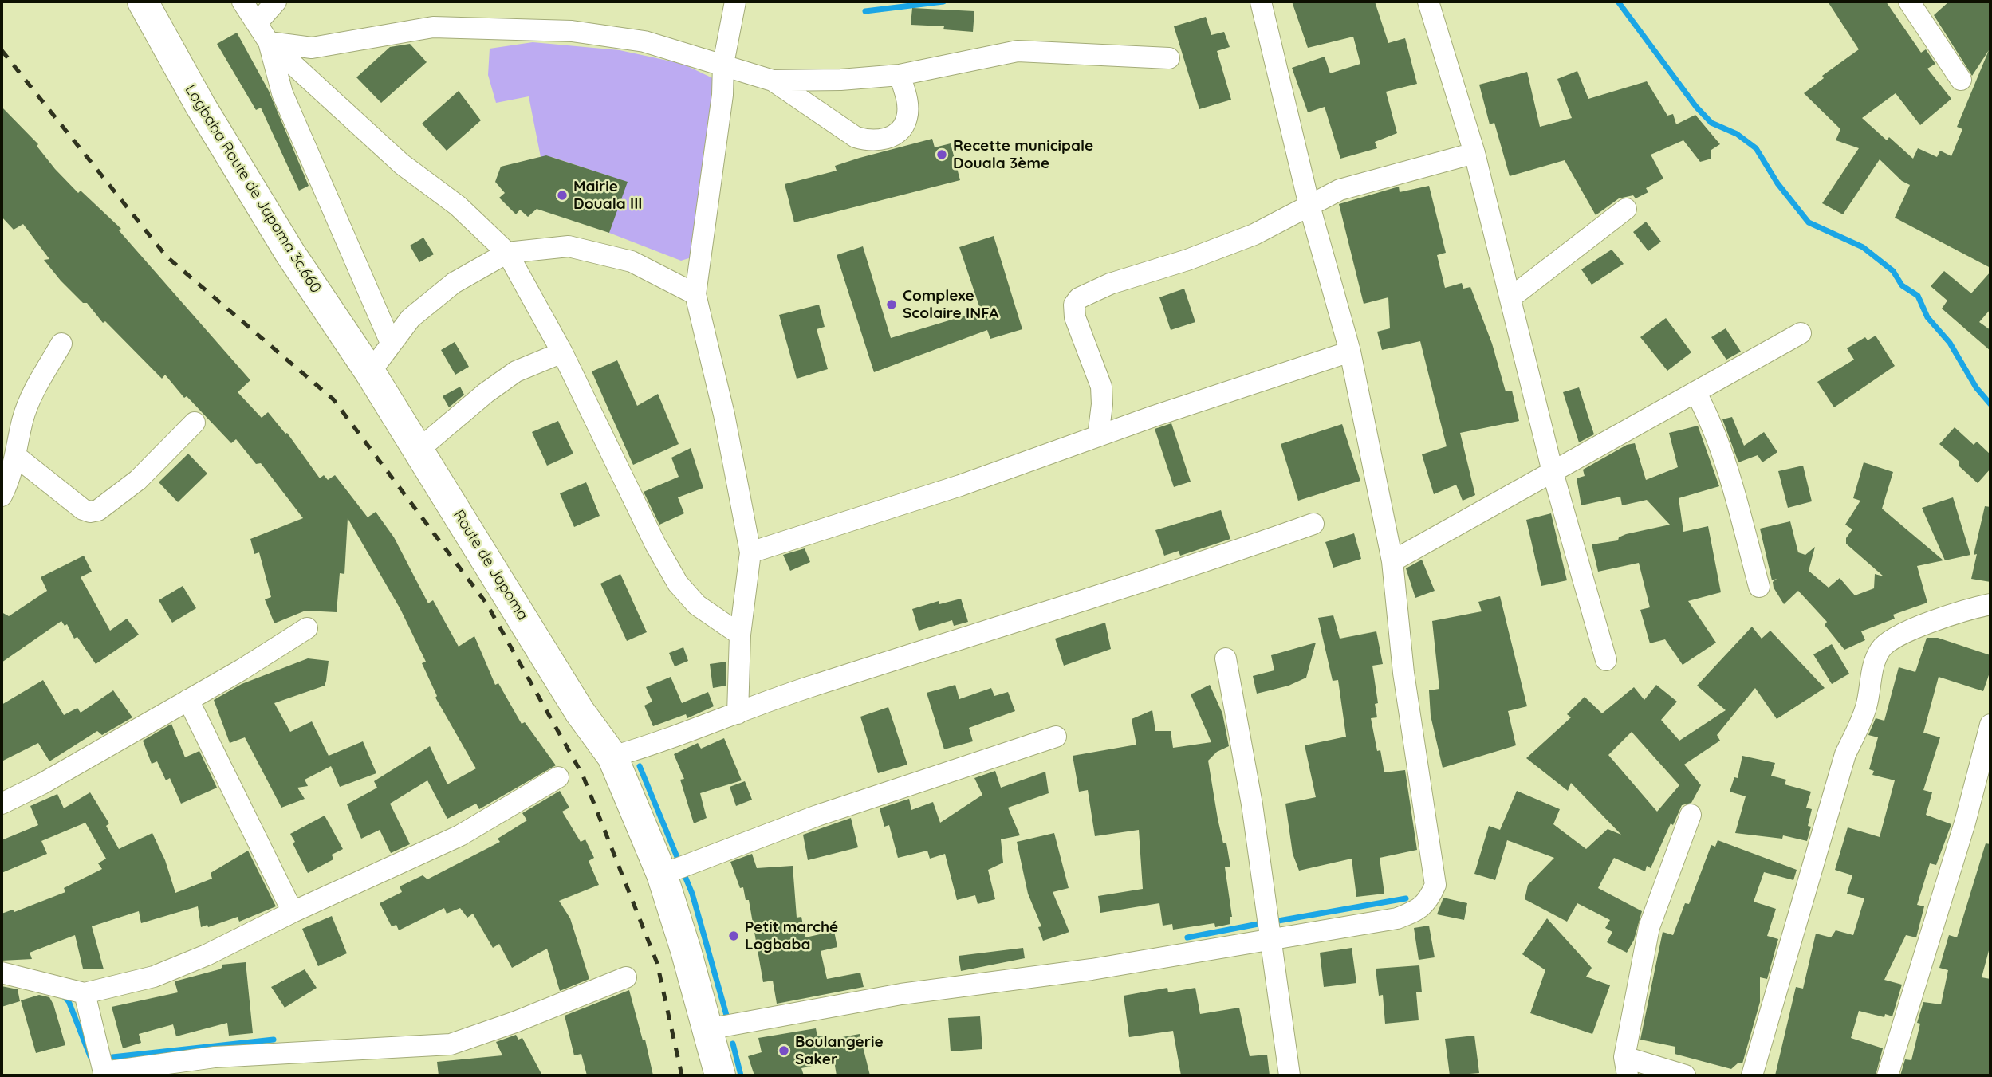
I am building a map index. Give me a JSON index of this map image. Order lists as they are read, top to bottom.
{
  "streets": {
    "main road": ["Logbaba Route de Japoma 3c.660", "Route de Japoma"]
  },
  "crossings": [
    ["Logbaba Route de Japoma 3c.660", "Route de Japoma"]
  ],
  "places": [
    "Recette municipale Douala 3ème",
    "Mairie Douala lll",
    "Complexe Scolaire INFA",
    "Petit marché Logbaba",
    "Boulangerie Saker"
  ]
}
